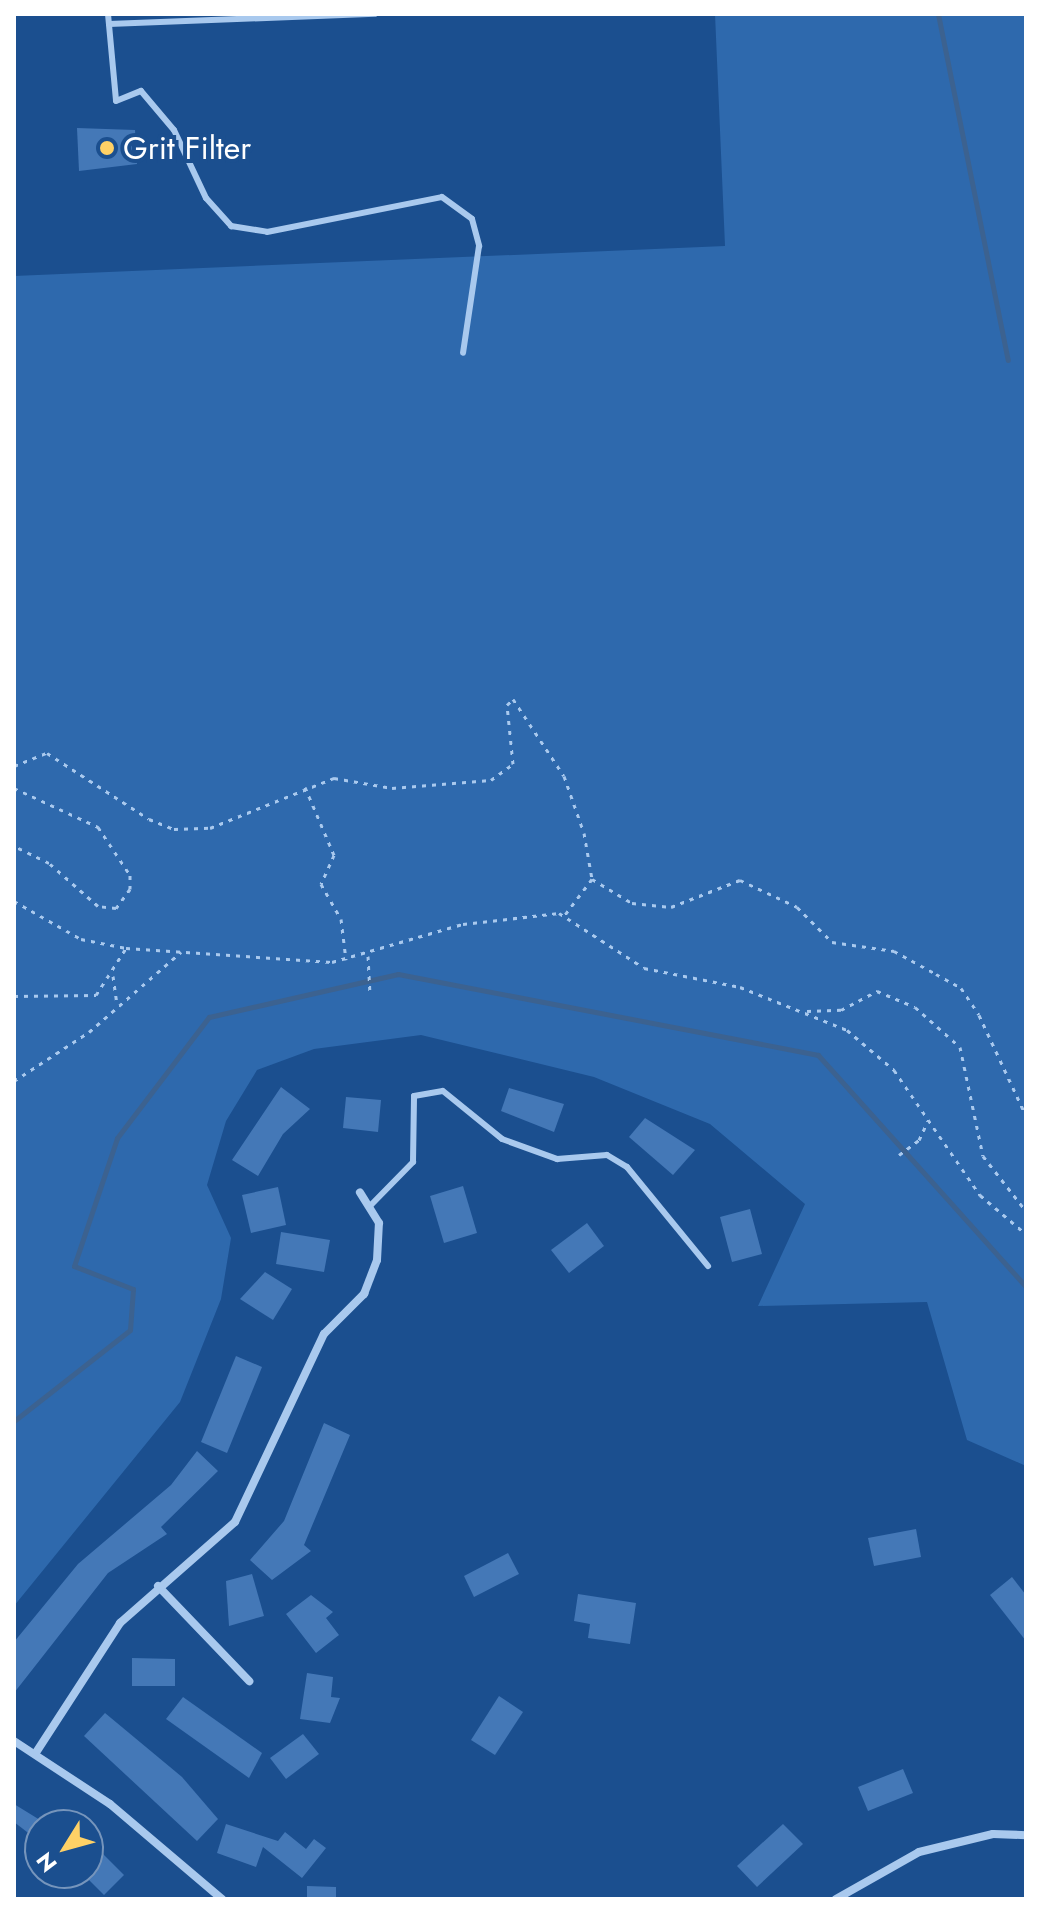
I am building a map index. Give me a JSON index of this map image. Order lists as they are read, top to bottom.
{
  "places": ["Grit Filter"],
  "north": "bottom left"
}
